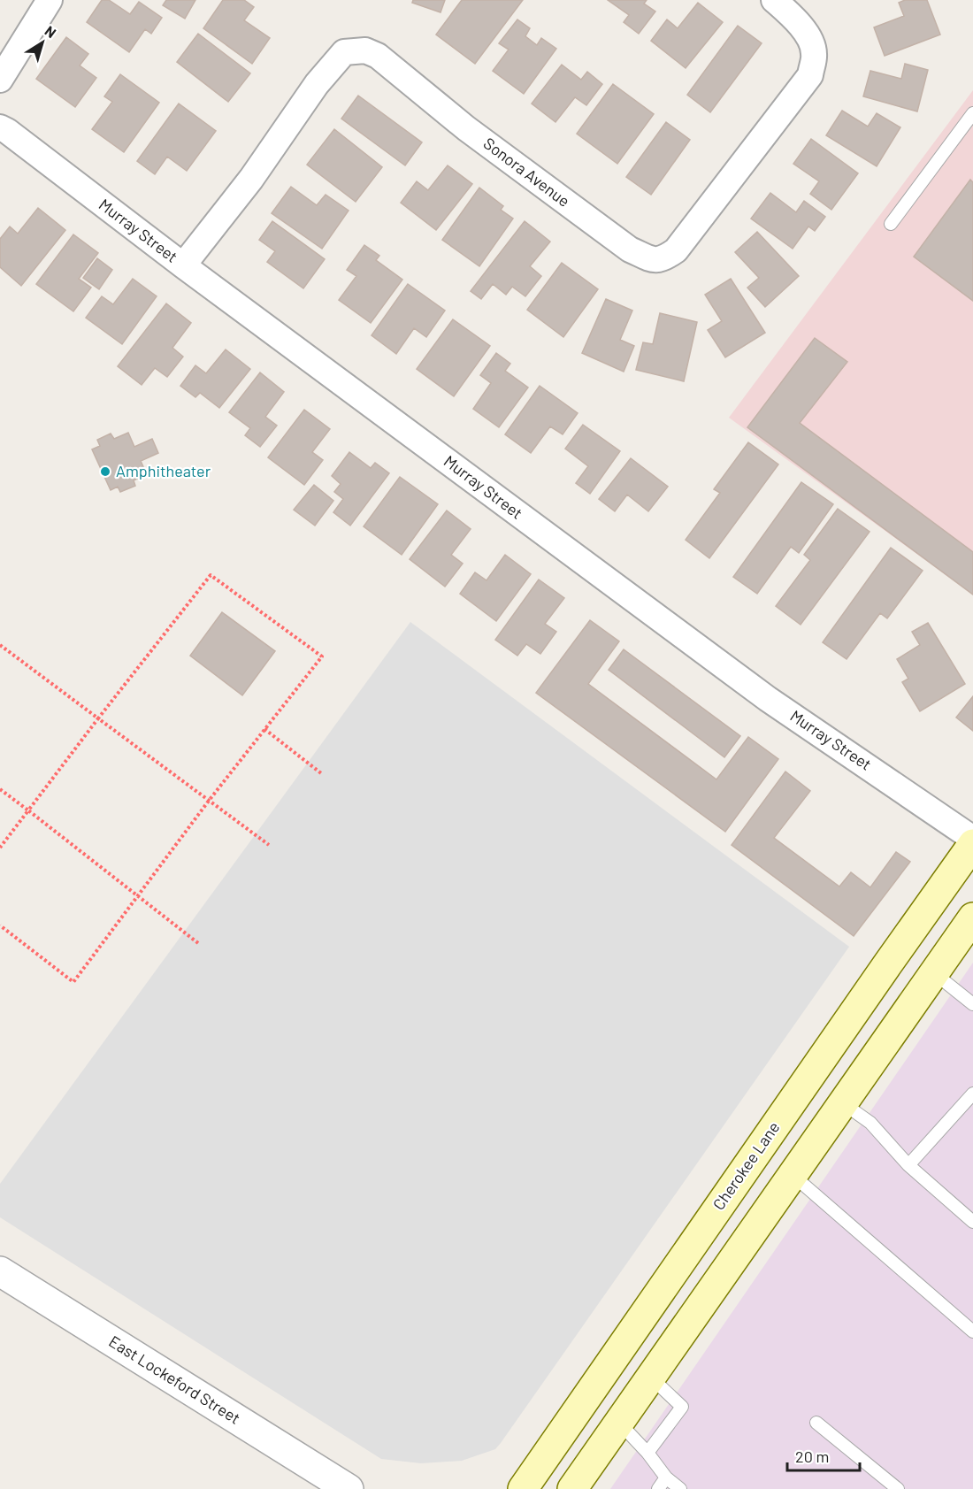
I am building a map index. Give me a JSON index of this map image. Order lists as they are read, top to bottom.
{
  "streets": {
    "main road": ["Cherokee Lane"],
    "street": ["Sonora Avenue", "Murray Street", "East Lockeford Street"]
  },
  "crossings": [
    ["Sonora Avenue", "Murray Street"]
  ],
  "places": ["Amphitheater"],
  "scale_bar": "20 m",
  "north": "top right"
}
